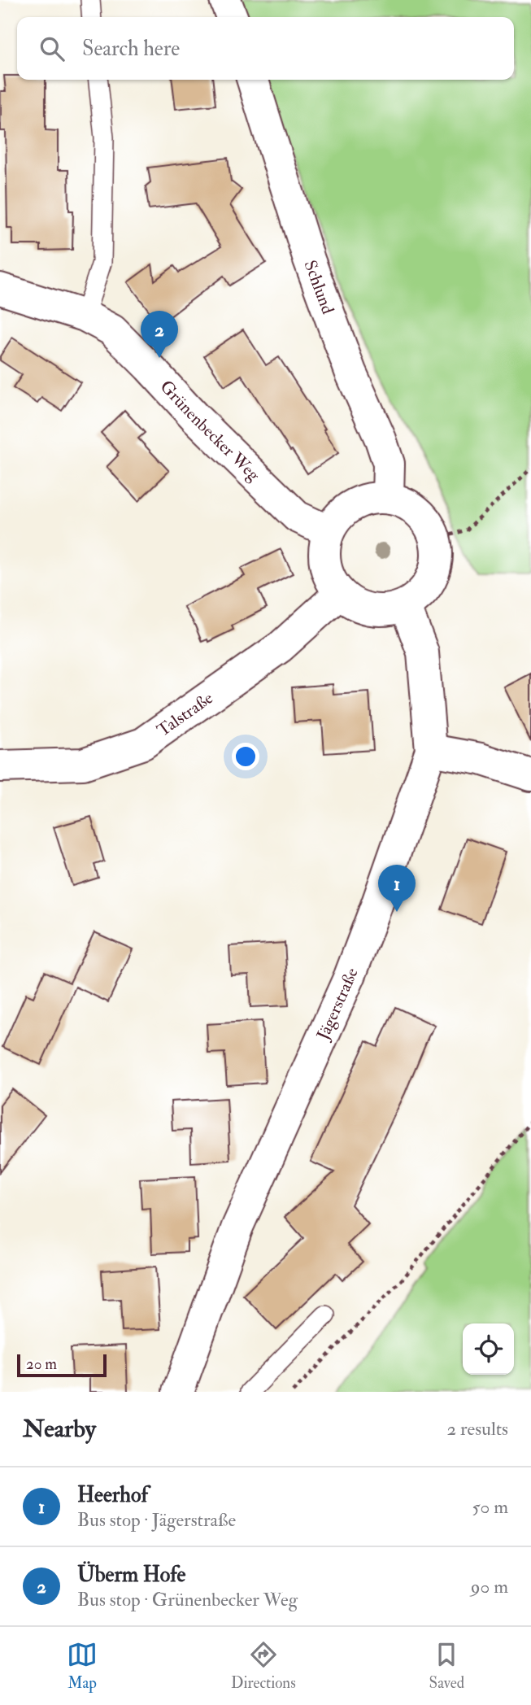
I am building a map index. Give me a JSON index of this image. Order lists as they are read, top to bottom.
{
  "streets": {
    "street": [
      "Schlund",
      "Grünenbecker Weg",
      "Talstraße",
      "Jägerstraße"
    ]
  },
  "crossings": [
    ["Schlund", "Grünenbecker Weg"],
    ["Schlund", "Talstraße"],
    ["Schlund", "Jägerstraße"],
    ["Grünenbecker Weg", "Talstraße"],
    ["Grünenbecker Weg", "Jägerstraße"],
    ["Talstraße", "Jägerstraße"]
  ],
  "scale_bar": "20 m",
  "page": {
    "search": "Search here",
    "pins": ["2", "1"],
    "scale": "20 m",
    "heading": ["Nearby", "2 results"],
    "list": [
      {
        "mark": "1",
        "name": "Heerhof",
        "note": "Bus stop · Jägerstraße",
        "value": "50 m"
      },
      {
        "mark": "2",
        "name": "Überm Hofe",
        "note": "Bus stop · Grünenbecker Weg",
        "value": "90 m"
      }
    ],
    "nav": ["Map", "Directions", "Saved"]
  }
}
